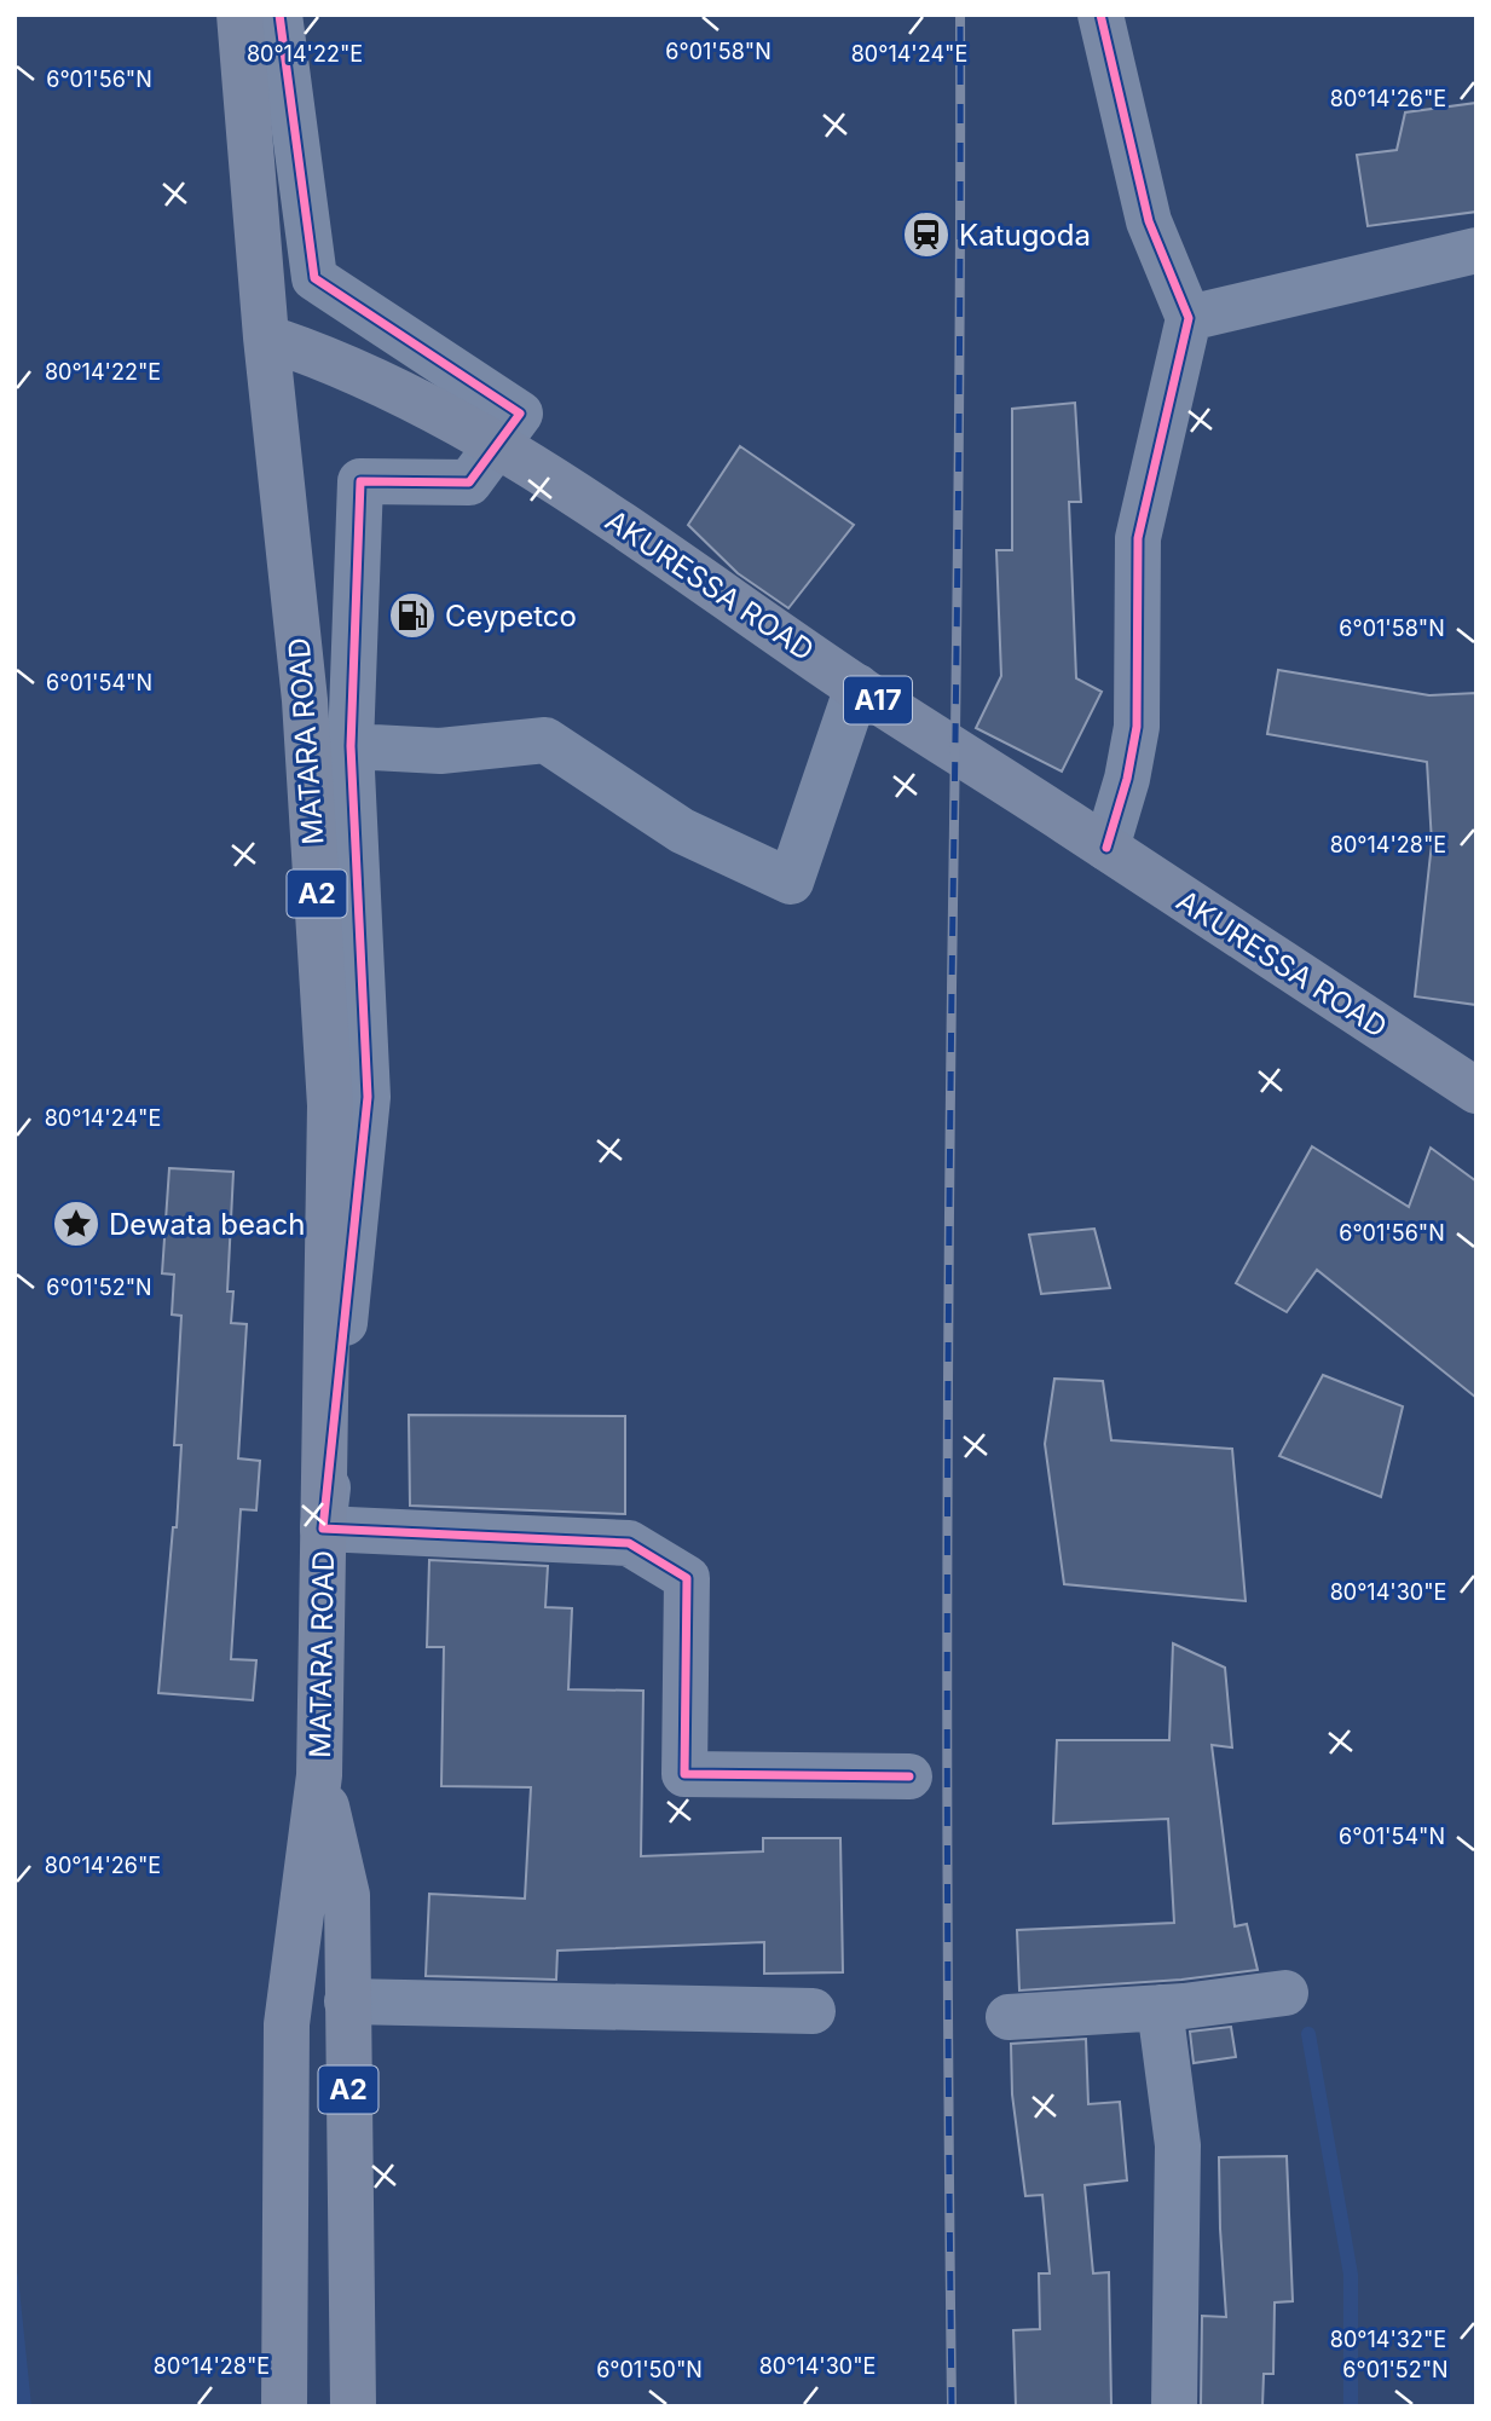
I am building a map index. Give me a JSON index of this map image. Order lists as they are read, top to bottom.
{
  "streets": {
    "highway": [
      "AKURESSA ROAD",
      "A17",
      "MATARA ROAD",
      "A2"
    ]
  },
  "crossings": [
    ["AKURESSA ROAD", "MATARA ROAD"]
  ],
  "places": {
    "station": ["Katugoda"],
    "fuel station": ["Ceypetco"],
    "place": ["Dewata beach"]
  },
  "coordinates": [
    "6°01'58\"N",
    "80°14'22\"E",
    "80°14'24\"E",
    "6°01'56\"N",
    "80°14'26\"E",
    "6°01'54\"N",
    "80°14'28\"E",
    "6°01'52\"N",
    "80°14'30\"E",
    "80°14'32\"E",
    "6°01'50\"N"
  ]
}
